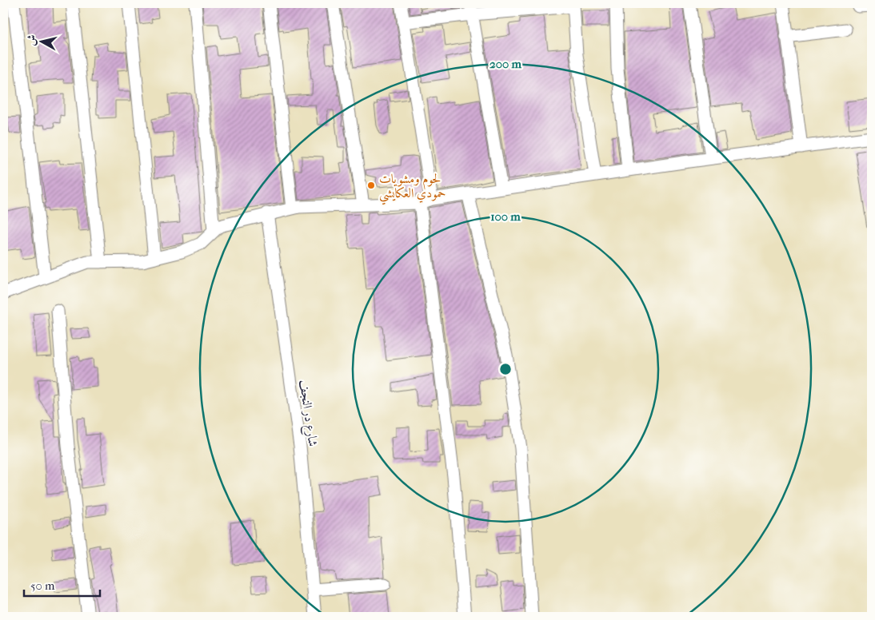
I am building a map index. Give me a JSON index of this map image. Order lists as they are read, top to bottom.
{
  "streets": {
    "street": ["شارع در النجف"]
  },
  "places": ["لحوم ومشويات حمودي العكايشي"],
  "scale_bar": "50 m",
  "north": "left",
  "rings": ["200 m", "100 m"]
}
